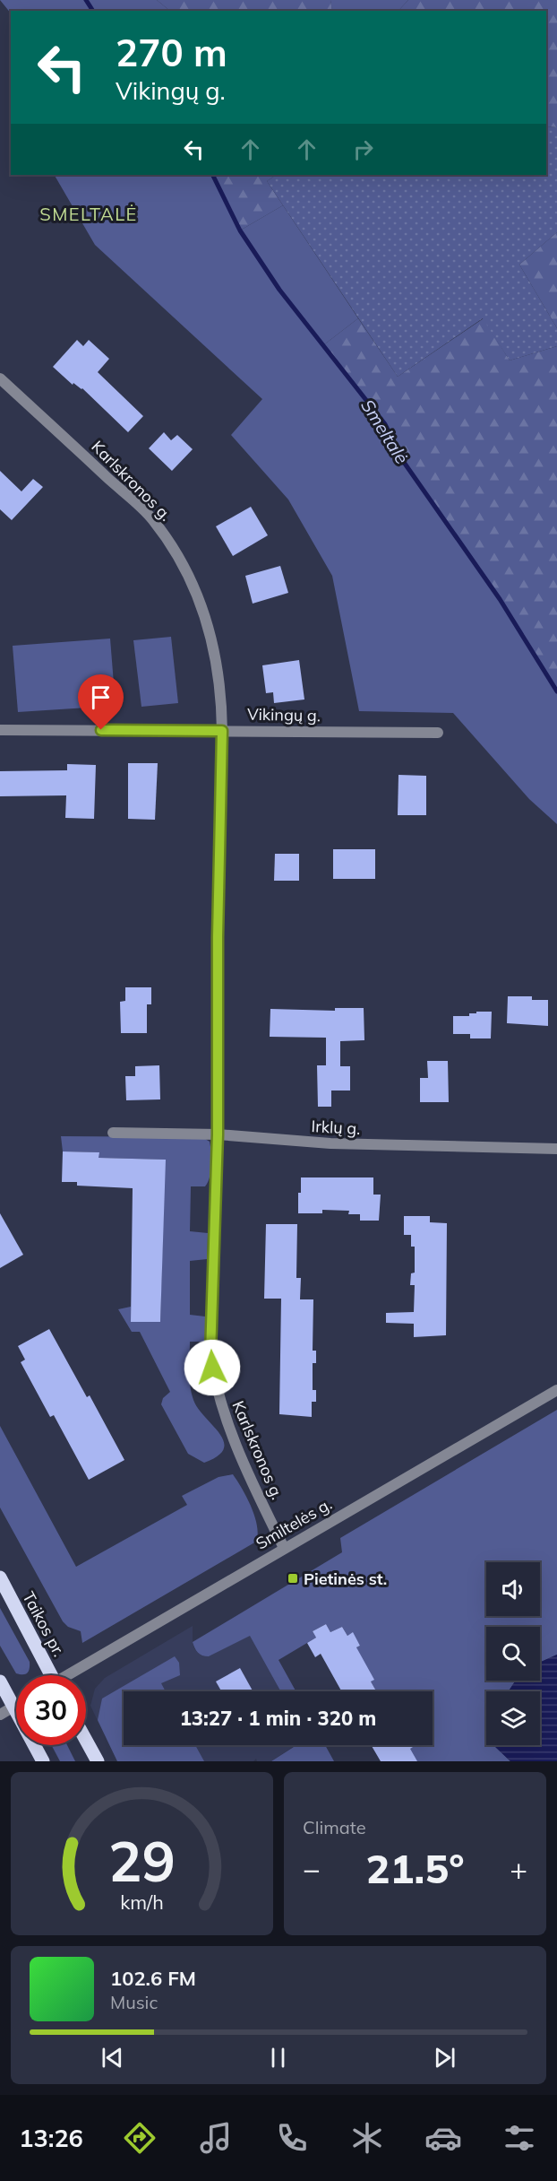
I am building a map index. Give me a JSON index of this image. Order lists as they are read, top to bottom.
{
  "streets": {
    "main road": ["Taikos pr."],
    "street": [
      "Karlskronos g.",
      "Vikingų g.",
      "Irklų g.",
      "Smiltelės g."
    ]
  },
  "crossings": [
    ["Karlskronos g.", "Vikingų g."],
    ["Karlskronos g.", "Irklų g."],
    ["Karlskronos g.", "Smiltelės g."]
  ],
  "districts": ["SMELTALĖ"],
  "water": ["Smeltalė"],
  "places": {
    "transit": ["Pietinės st."]
  },
  "page": {
    "turn": ["270 m", "Vikingų g."],
    "limit": "30",
    "trip": "13:27 · 1 min · 320 m",
    "tile": "Climate",
    "heat": ["−", "21.5°", "+"],
    "song": ["102.6 FM", "Music"],
    "tabs": "13:26",
    "gauge": ["29", "km/h"]
  }
}
